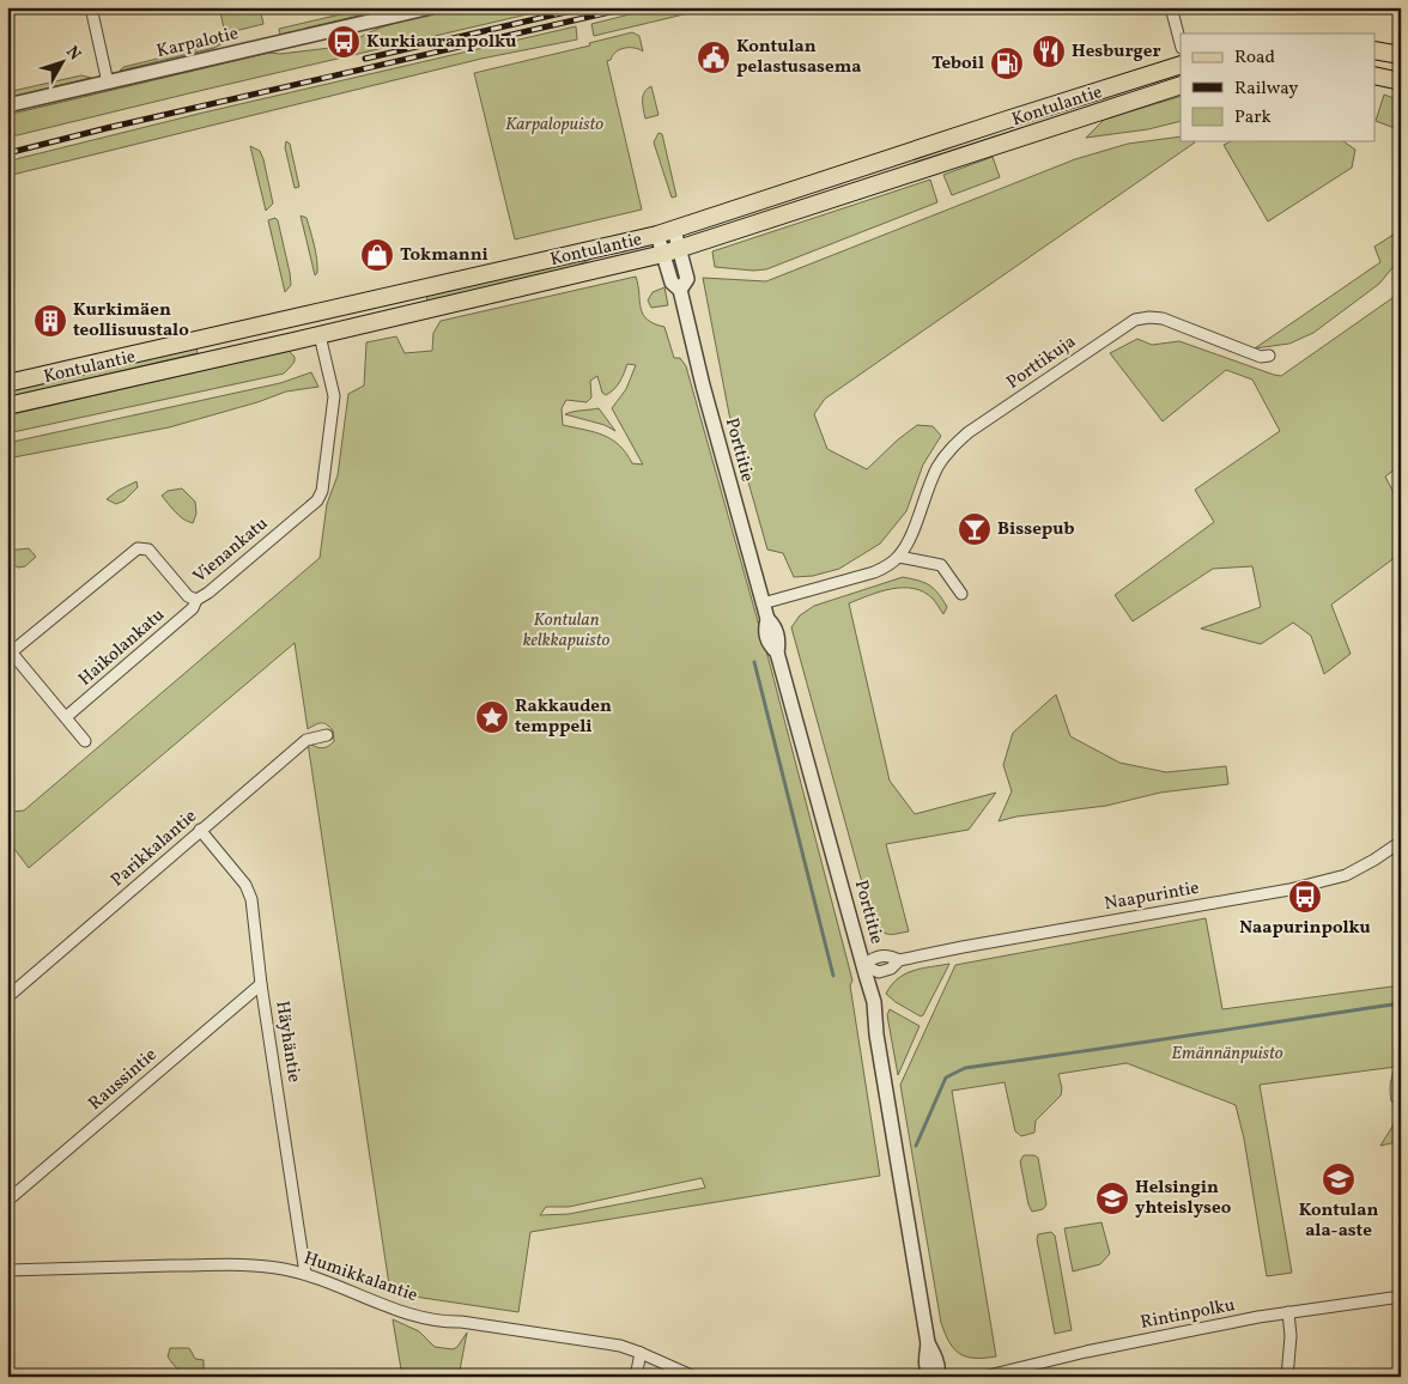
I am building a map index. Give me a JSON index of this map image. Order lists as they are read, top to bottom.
{
  "streets": {
    "main road": ["Kontulantie"],
    "street": [
      "Karpalotie",
      "Porttikuja",
      "Porttitie",
      "Vienankatu",
      "Haikolankatu",
      "Parikkalantie",
      "Naapurintie",
      "Häyhäntie",
      "Raussintie",
      "Humikkalantie",
      "Rintinpolku"
    ]
  },
  "crossings": [
    ["Kontulantie", "Porttitie"],
    ["Kontulantie", "Vienankatu"],
    ["Porttitie", "Naapurintie"],
    ["Vienankatu", "Haikolankatu"],
    ["Parikkalantie", "Häyhäntie"],
    ["Häyhäntie", "Raussintie"],
    ["Häyhäntie", "Humikkalantie"]
  ],
  "parks": ["Karpalopuisto", "Kontulan kelkkapuisto", "Emännänpuisto"],
  "places": {
    "bus stop": ["Kurkiauranpolku", "Naapurinpolku"],
    "restaurant": ["Hesburger"],
    "public building": ["Kontulan pelastusasema"],
    "fuel station": ["Teboil"],
    "shop": ["Tokmanni"],
    "building": ["Kurkimäen teollisuustalo"],
    "bar": ["Bissepub"],
    "place": ["Rakkauden temppeli"],
    "school or university": ["Kontulan ala-aste", "Helsingin yhteislyseo"]
  },
  "legend": ["Road", "Railway", "Park"],
  "north": "top right"
}
